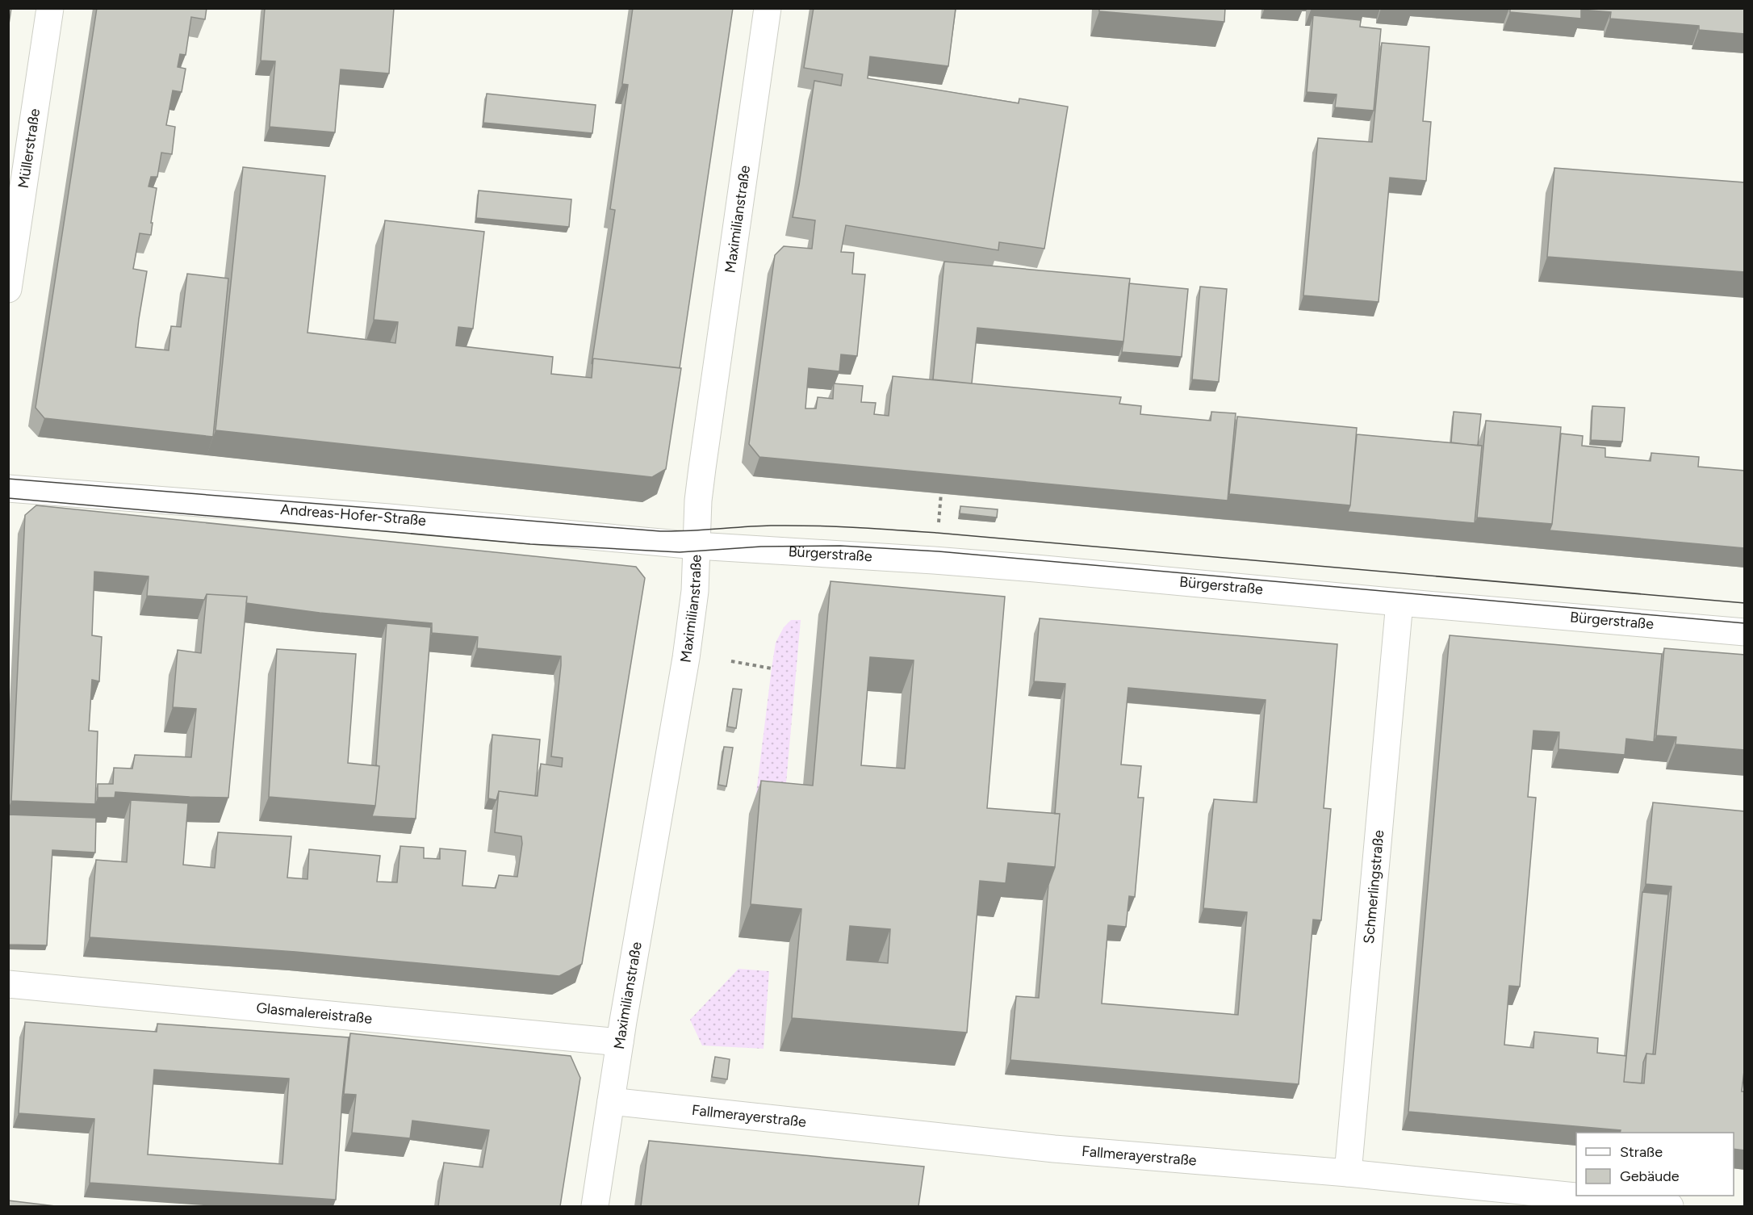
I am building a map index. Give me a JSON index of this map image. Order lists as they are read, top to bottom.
{
  "streets": {
    "street": [
      "Müllerstraße",
      "Maximilianstraße",
      "Andreas-Hofer-Straße",
      "Bürgerstraße",
      "Schmerlingstraße",
      "Glasmalereistraße",
      "Fallmerayerstraße"
    ]
  },
  "crossings": [
    ["Maximilianstraße", "Andreas-Hofer-Straße"],
    ["Maximilianstraße", "Bürgerstraße"],
    ["Maximilianstraße", "Glasmalereistraße"],
    ["Maximilianstraße", "Fallmerayerstraße"],
    ["Andreas-Hofer-Straße", "Bürgerstraße"],
    ["Bürgerstraße", "Schmerlingstraße"],
    ["Schmerlingstraße", "Fallmerayerstraße"]
  ],
  "legend": ["Straße", "Gebäude"]
}
